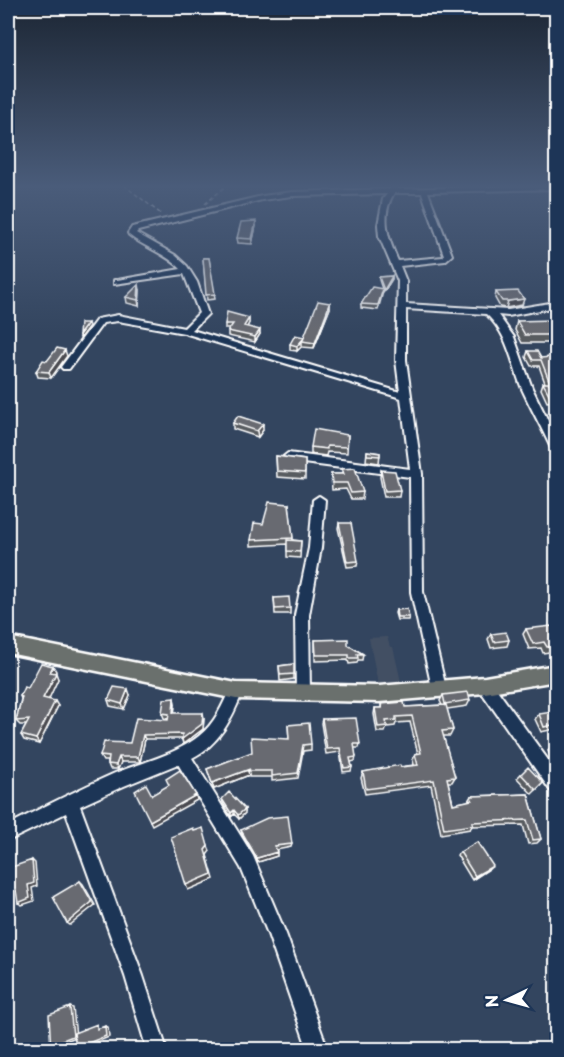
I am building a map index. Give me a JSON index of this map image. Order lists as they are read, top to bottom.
{
  "north": "left"
}
